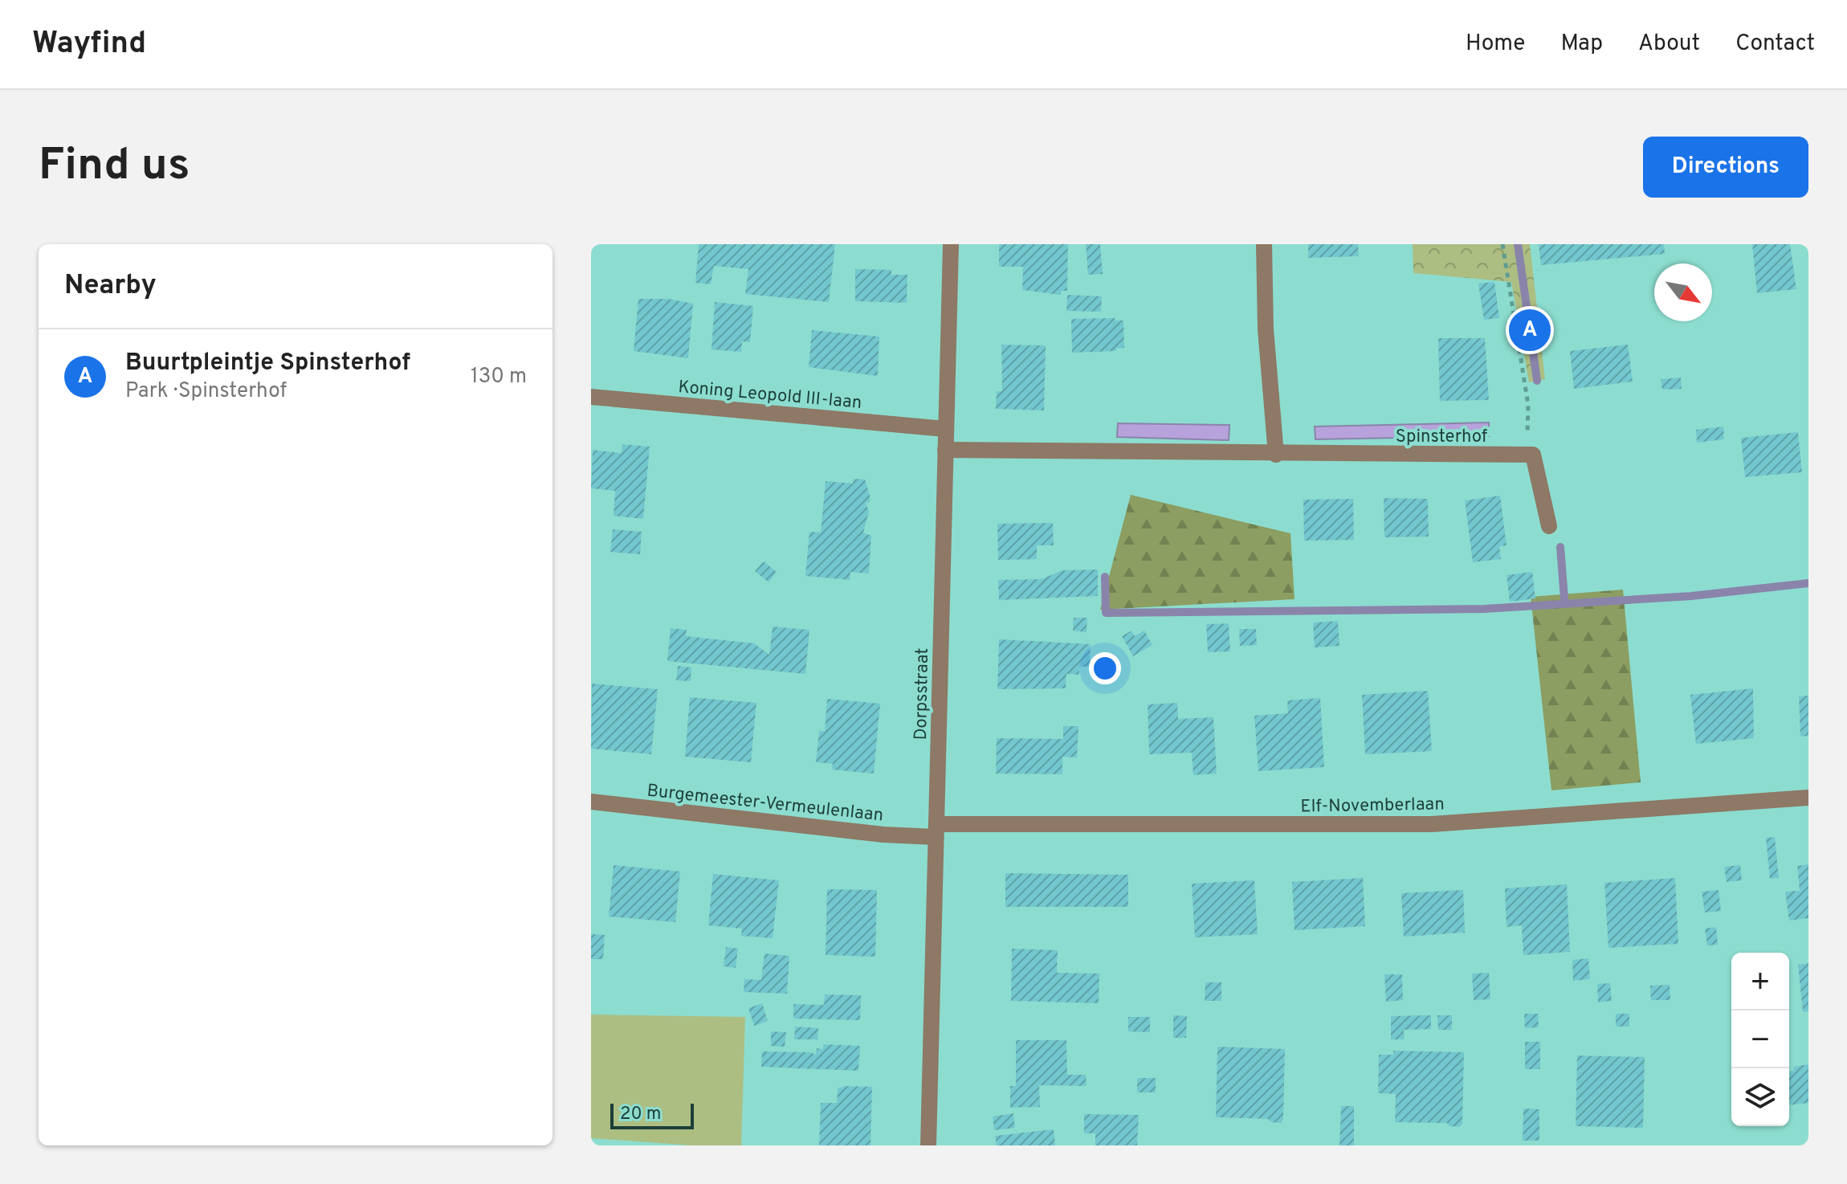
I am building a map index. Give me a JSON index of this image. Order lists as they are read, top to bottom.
{
  "streets": {
    "street": [
      "Koning Leopold III-laan",
      "Spinsterhof",
      "Dorpsstraat",
      "Burgemeester-Vermeulenlaan",
      "Elf-Novemberlaan"
    ]
  },
  "crossings": [
    ["Koning Leopold III-laan", "Dorpsstraat"],
    ["Spinsterhof", "Dorpsstraat"],
    ["Dorpsstraat", "Burgemeester-Vermeulenlaan"],
    ["Dorpsstraat", "Elf-Novemberlaan"],
    ["Burgemeester-Vermeulenlaan", "Elf-Novemberlaan"]
  ],
  "scale_bar": "20 m",
  "north": "bottom right",
  "page": {
    "header": "Wayfind",
    "nav": [
      "Home",
      "Map",
      "About",
      "Contact"
    ],
    "buttons": "Directions",
    "title": "Find us",
    "heading": "Nearby",
    "pins": "A",
    "list": [
      {
        "mark": "A",
        "name": "Buurtpleintje Spinsterhof",
        "note": "Park · Spinsterhof",
        "value": "130 m"
      }
    ],
    "map_buttons": ["+", "−"],
    "scale": "20 m"
  }
}
